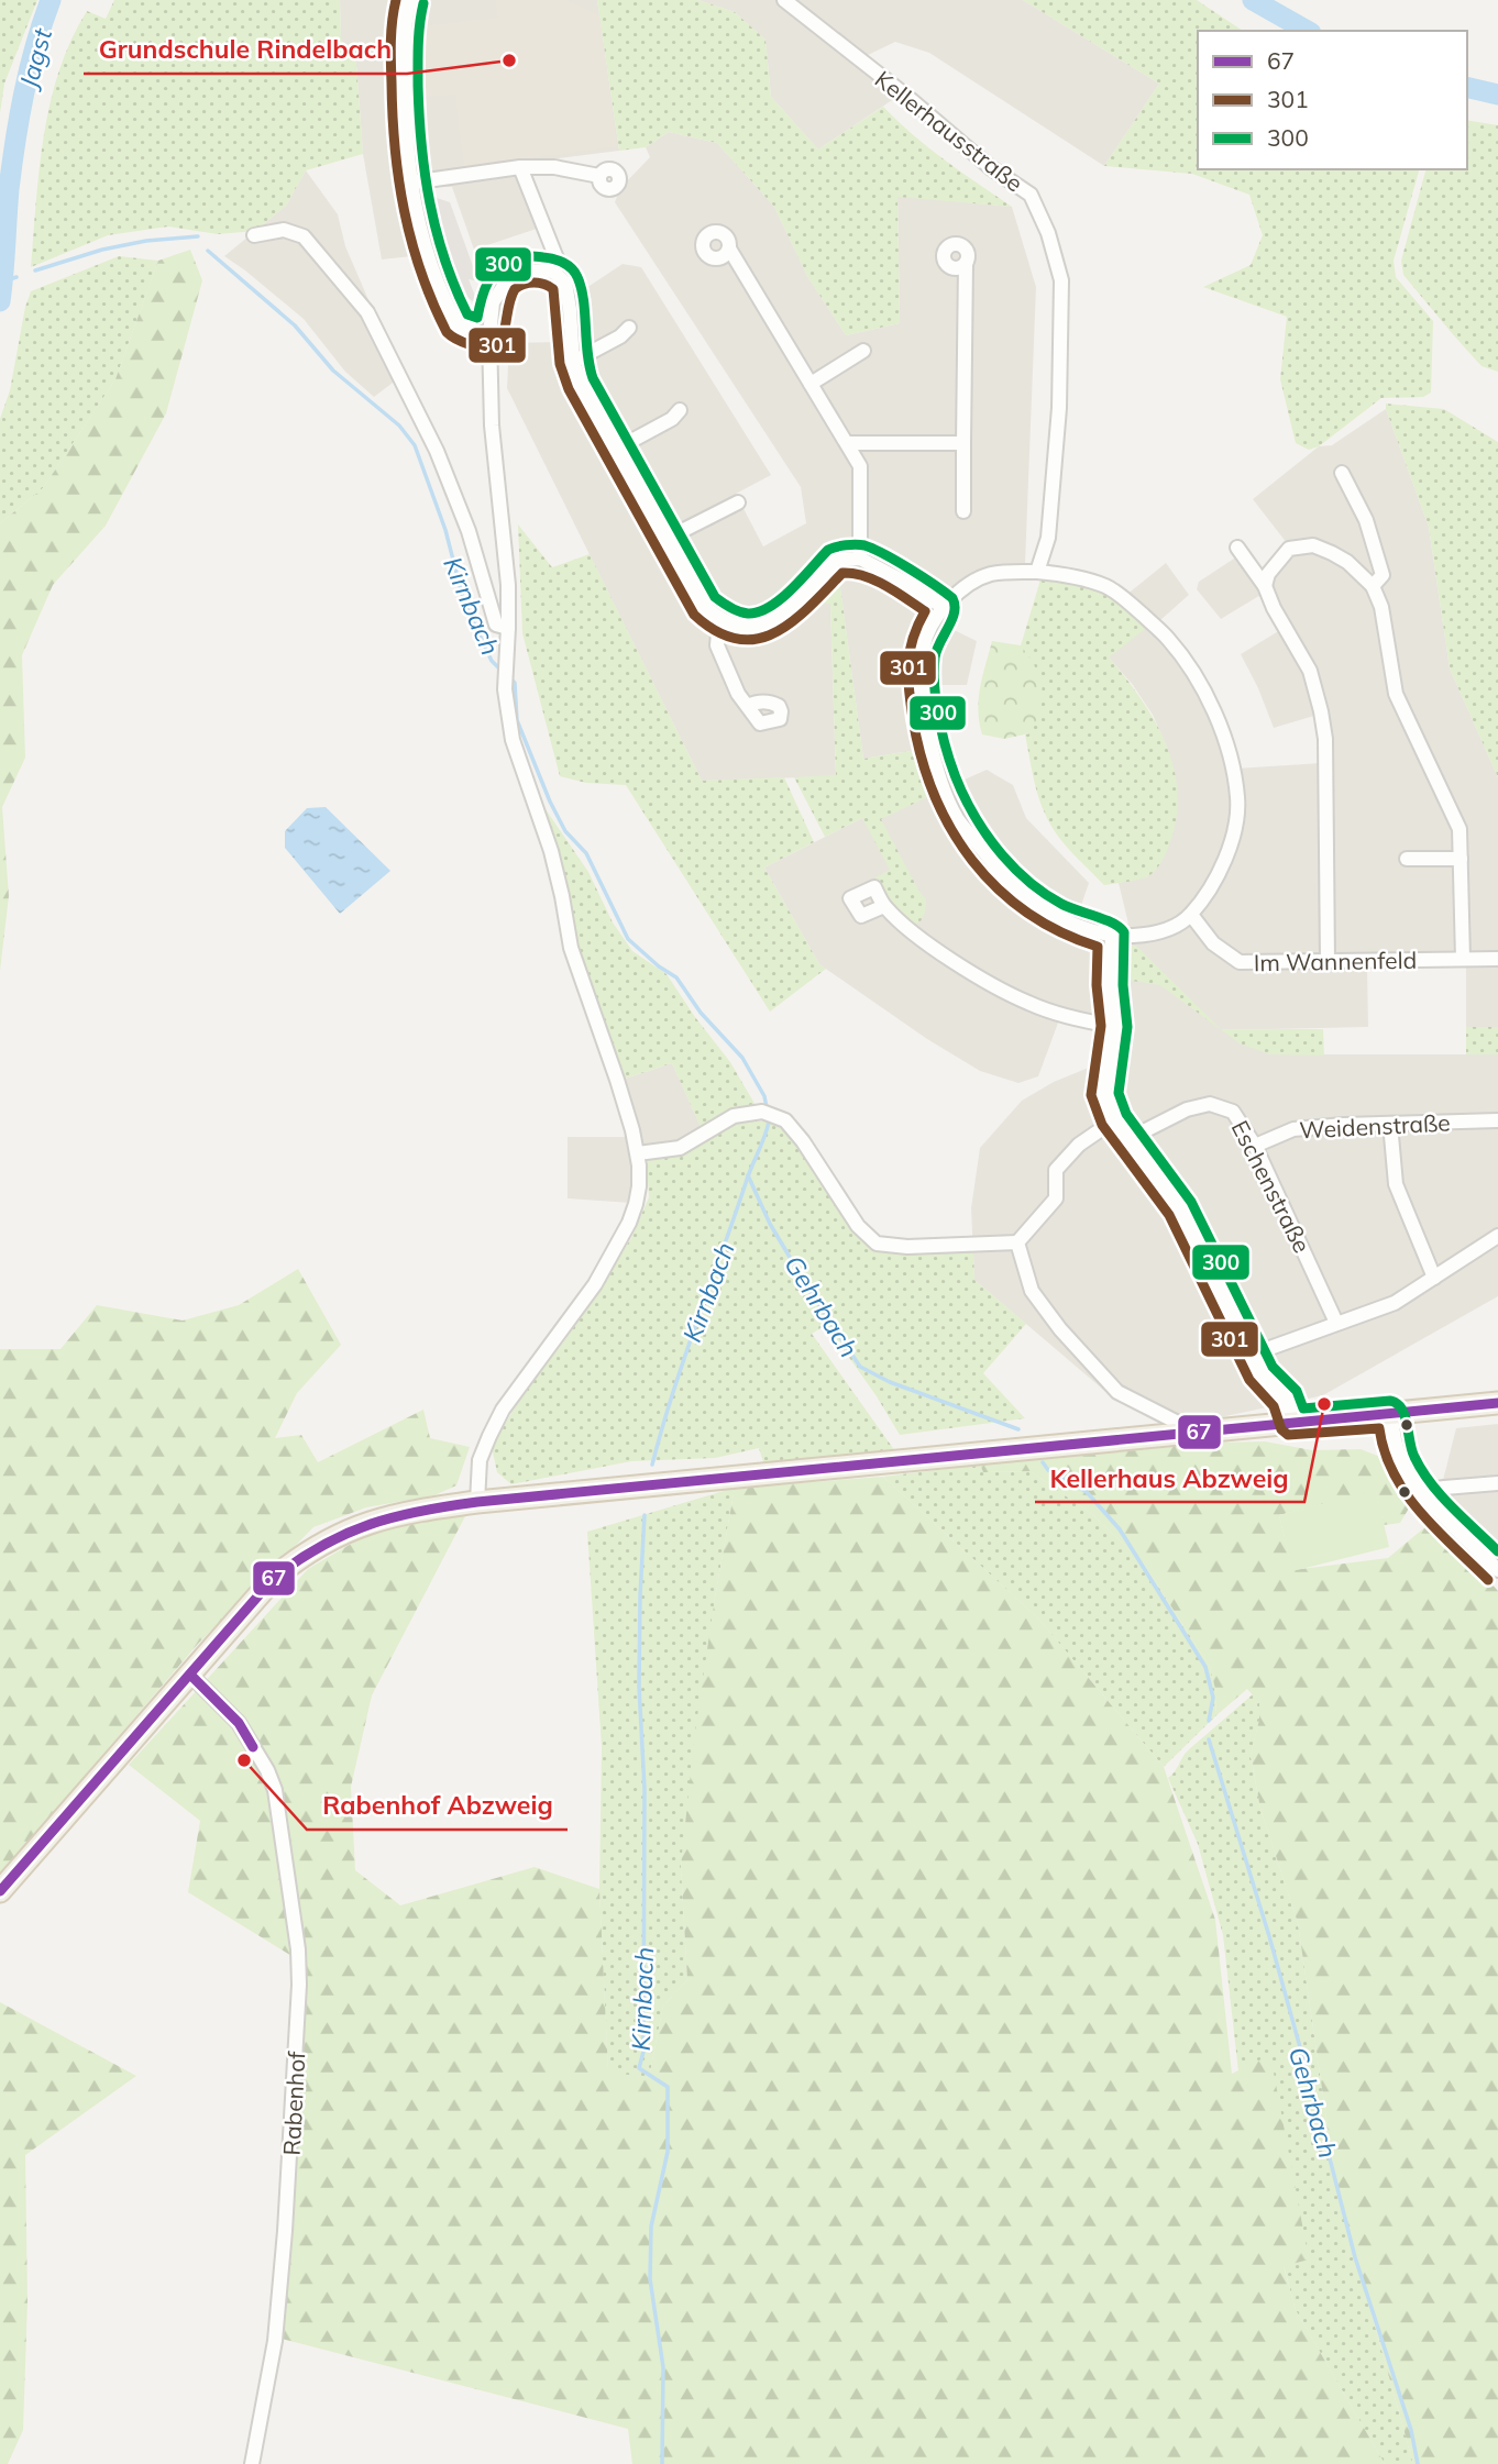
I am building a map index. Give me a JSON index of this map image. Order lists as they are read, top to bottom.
{
  "streets": {
    "street": [
      "Kellerhausstraße",
      "Im Wannenfeld",
      "Weidenstraße",
      "Eschenstraße",
      "Rabenhof"
    ]
  },
  "crossings": [
    ["Weidenstraße", "Eschenstraße"]
  ],
  "water": ["Jagst", "Kirnbach", "Gehrbach"],
  "places": ["Grundschule Rindelbach", "Kellerhaus Abzweig", "Rabenhof Abzweig"],
  "lines": ["transit line 301", "transit line 300", "transit line 67"],
  "legend": ["67", "301", "300"]
}
